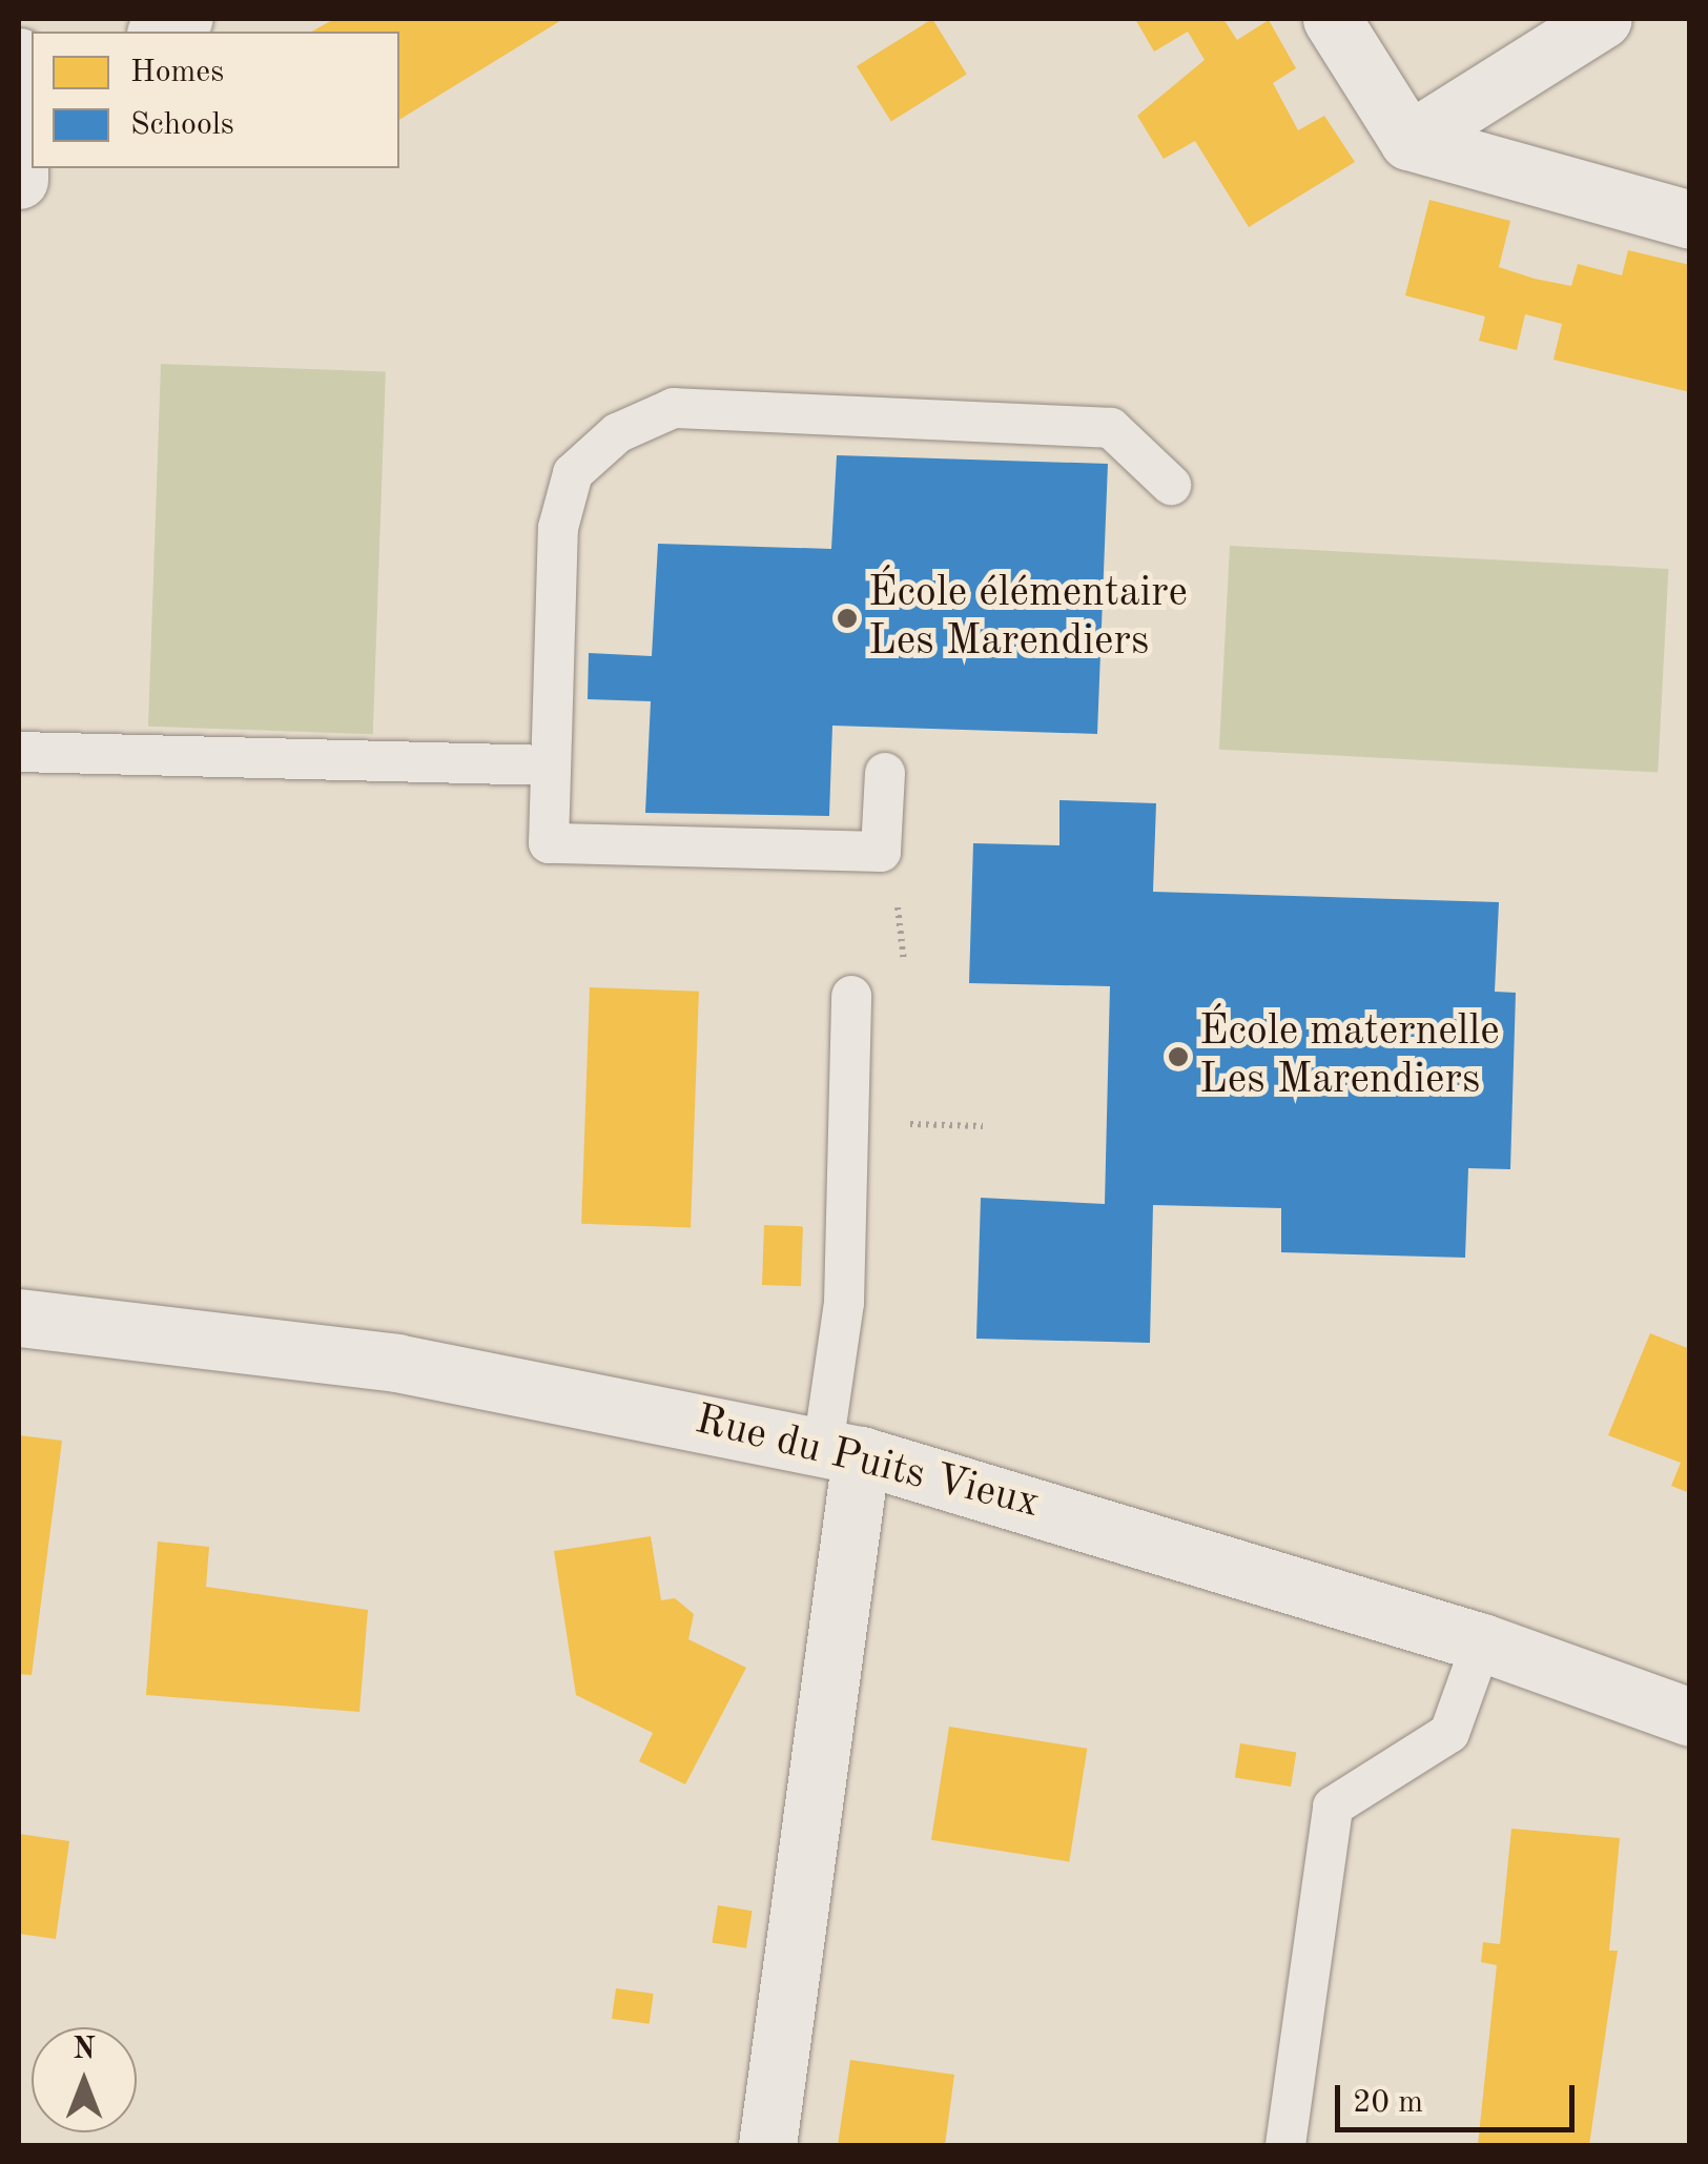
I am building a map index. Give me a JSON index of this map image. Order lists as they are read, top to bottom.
{
  "streets": {
    "street": ["Rue du Puits Vieux"]
  },
  "places": ["École élémentaire Les Marendiers", "École maternelle Les Marendiers"],
  "legend": ["Homes", "Schools"],
  "scale_bar": "20 m",
  "north": "top"
}
